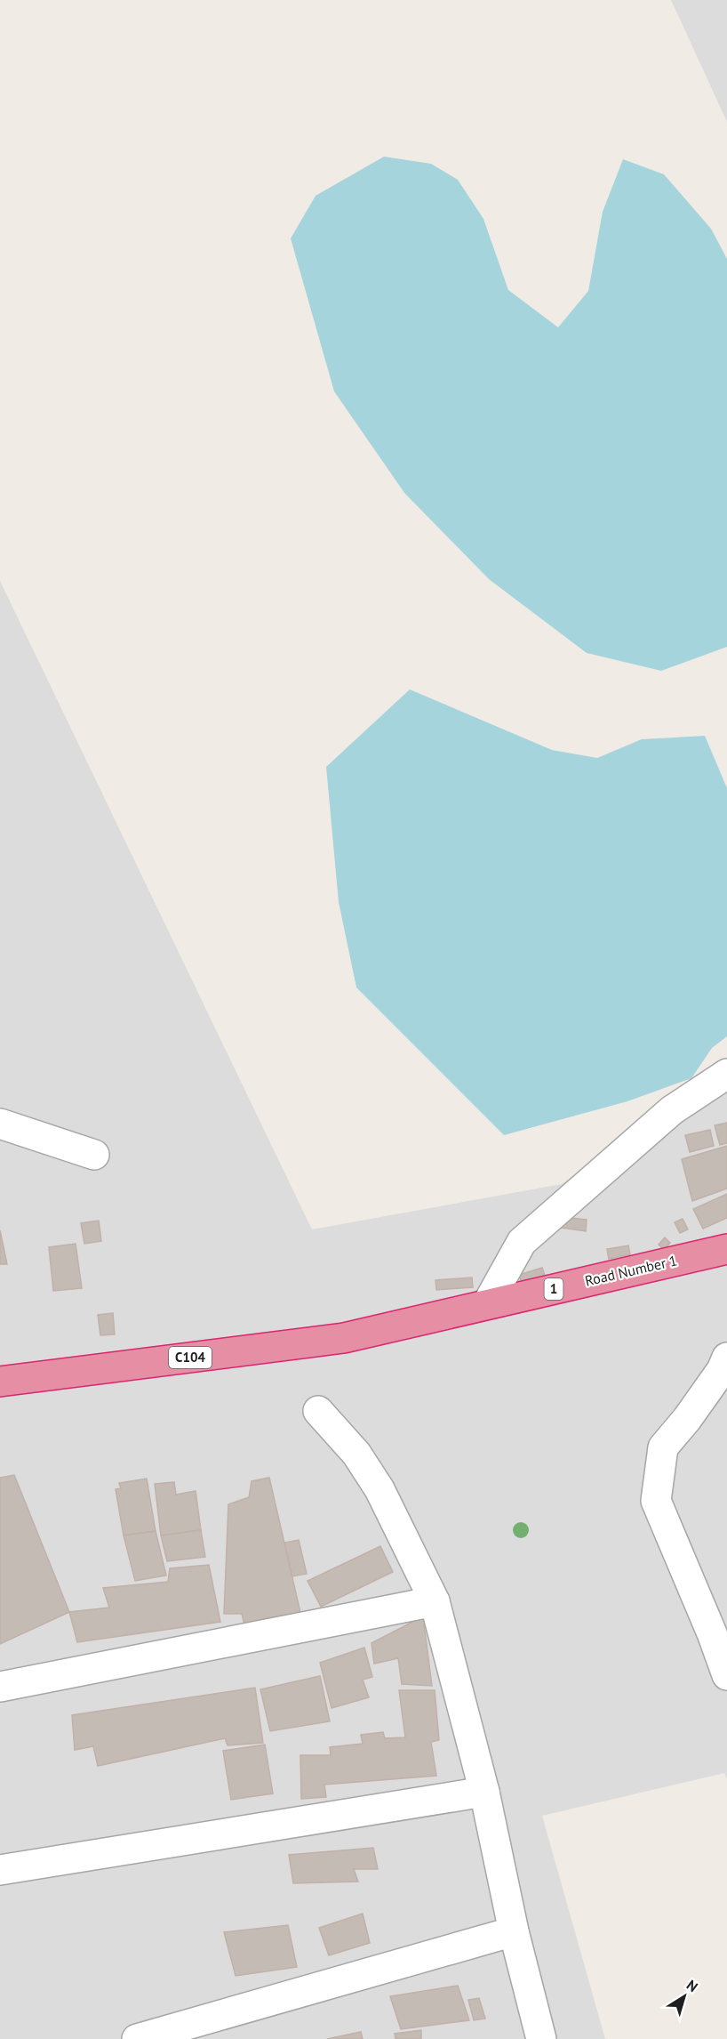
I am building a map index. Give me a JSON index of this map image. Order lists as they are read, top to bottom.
{
  "streets": {
    "highway": ["Road Number 1", "1", "C104"]
  },
  "crossings": [
    ["Road Number 1", "C104"]
  ],
  "north": "top right"
}
